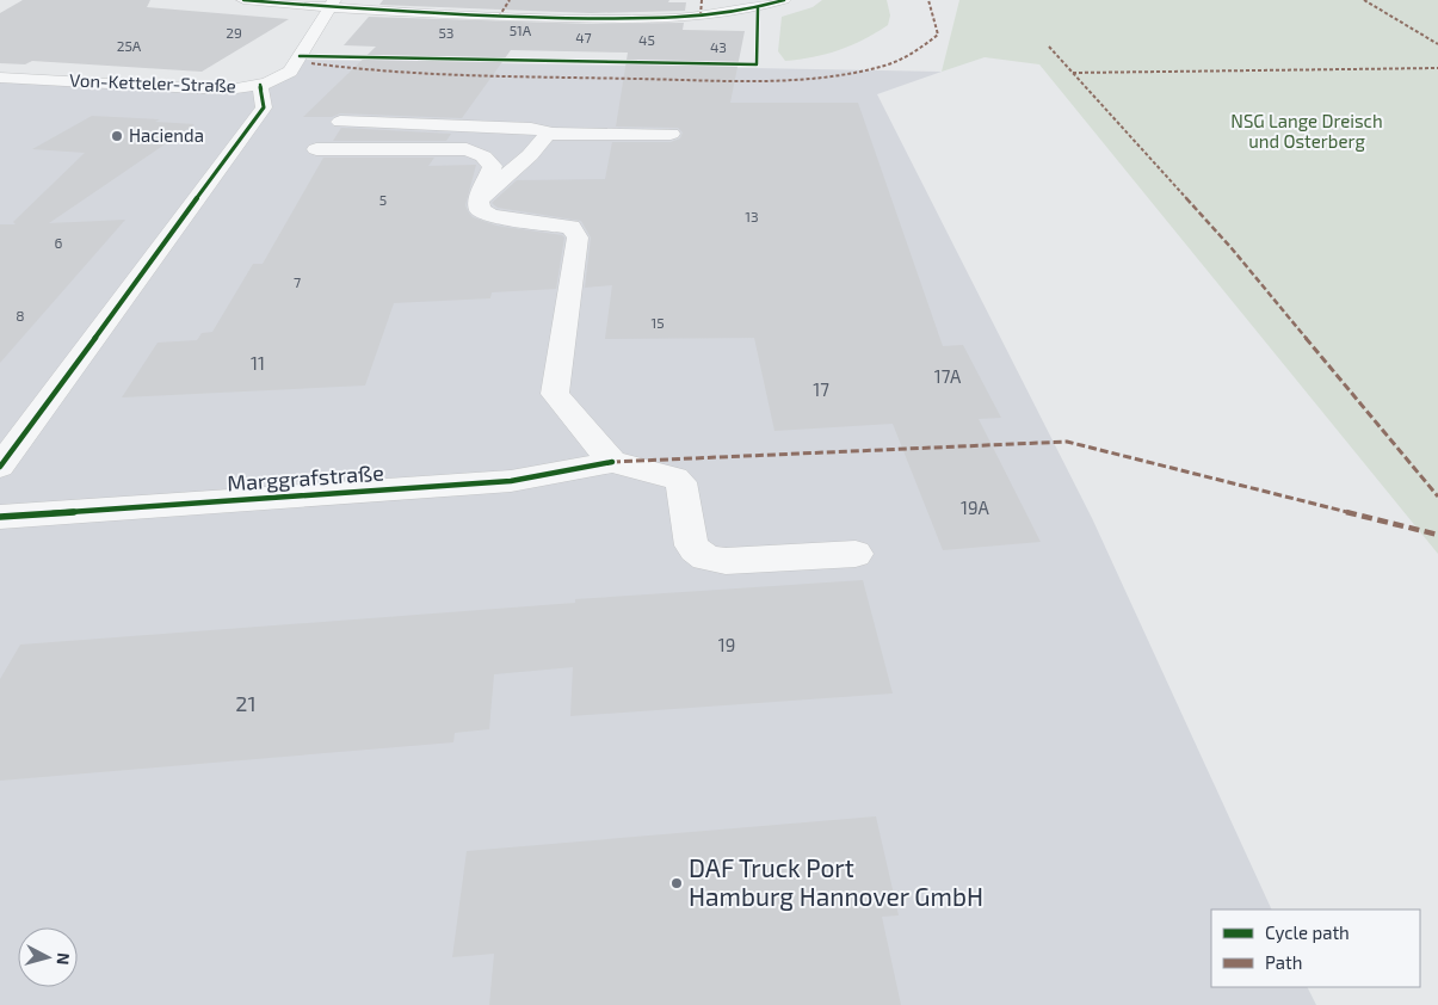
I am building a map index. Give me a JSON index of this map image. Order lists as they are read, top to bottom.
{
  "streets": {
    "street": ["Von-Ketteler-Straße", "Marggrafstraße"]
  },
  "parks": ["NSG Lange Dreisch und Osterberg"],
  "places": ["Hacienda", "DAF Truck Port Hamburg Hannover GmbH"],
  "house_numbers": [
    "51A",
    "29",
    "53",
    "47",
    "45",
    "25A",
    "43",
    "5",
    "13",
    "6",
    "7",
    "8",
    "15",
    "11",
    "17A",
    "17",
    "19A",
    "19",
    "21"
  ],
  "legend": ["Cycle path", "Path"],
  "north": "right"
}
